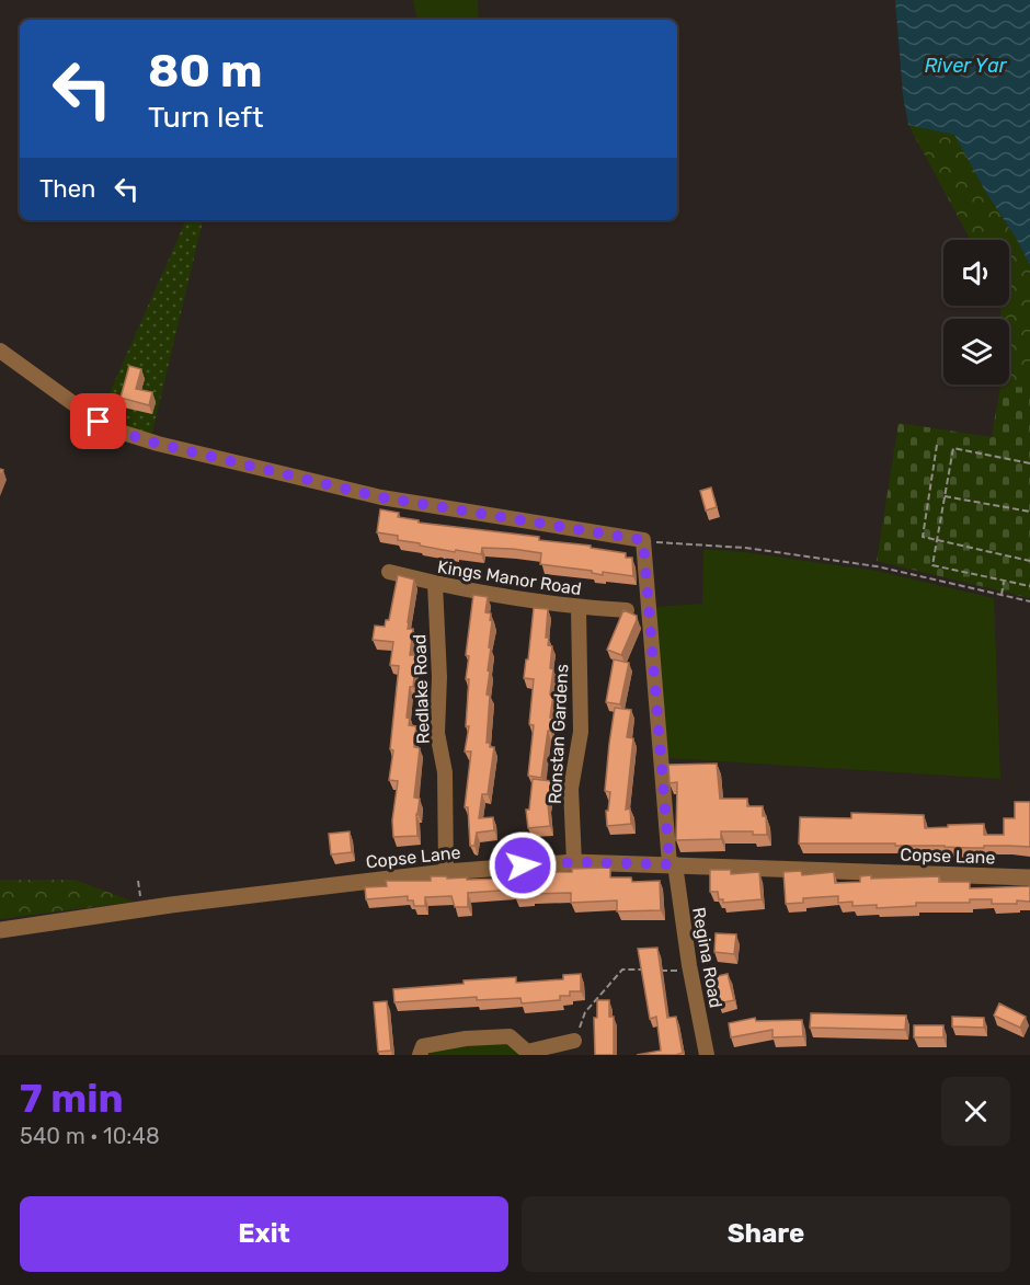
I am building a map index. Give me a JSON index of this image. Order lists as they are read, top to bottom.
{
  "streets": {
    "street": [
      "Kings Manor Road",
      "Redlake Road",
      "Ronstan Gardens",
      "Copse Lane",
      "Regina Road"
    ]
  },
  "crossings": [
    ["Kings Manor Road", "Redlake Road"],
    ["Kings Manor Road", "Ronstan Gardens"],
    ["Redlake Road", "Copse Lane"],
    ["Ronstan Gardens", "Copse Lane"],
    ["Copse Lane", "Regina Road"]
  ],
  "water": ["River Yar"],
  "page": {
    "turn": ["80 m", "Turn left"],
    "then": "Then",
    "heading": ["7 min", "540 m · 10:48"],
    "buttons": ["Exit", "Share"]
  }
}
